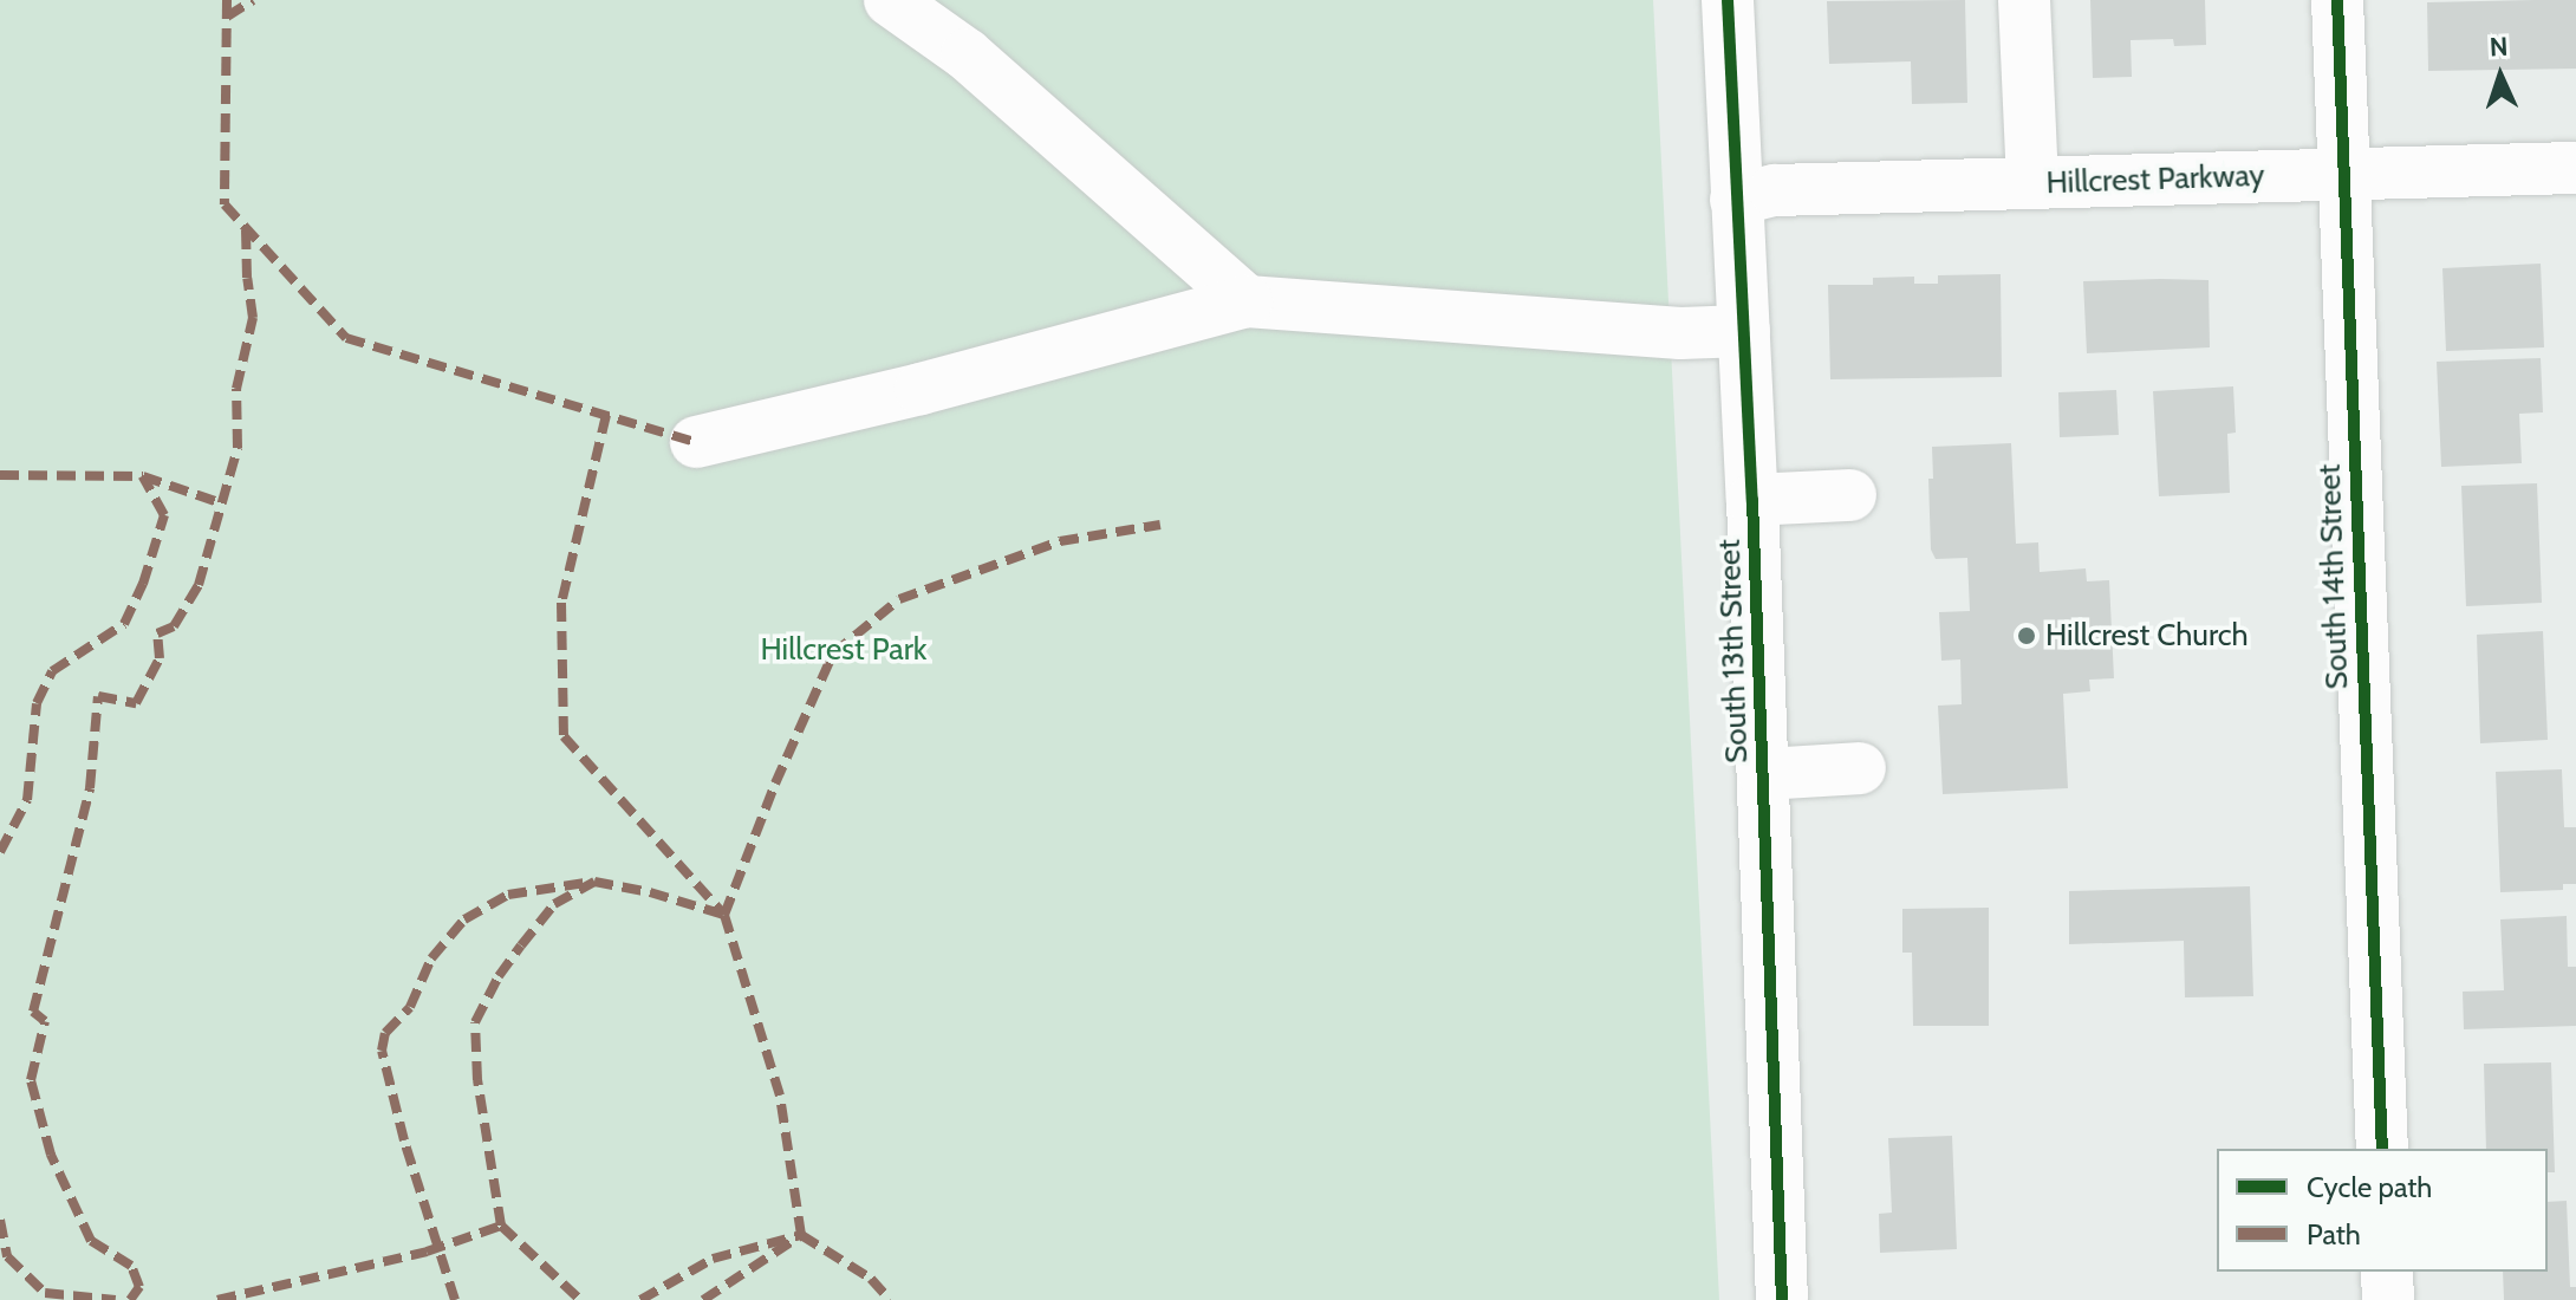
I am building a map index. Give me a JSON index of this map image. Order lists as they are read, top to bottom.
{
  "streets": {
    "street": ["Hillcrest Parkway", "South 14th Street", "South 13th Street"]
  },
  "crossings": [
    ["Hillcrest Parkway", "South 14th Street"],
    ["Hillcrest Parkway", "South 13th Street"]
  ],
  "parks": ["Hillcrest Park"],
  "places": ["Hillcrest Church"],
  "legend": ["Cycle path", "Path"],
  "north": "top"
}
